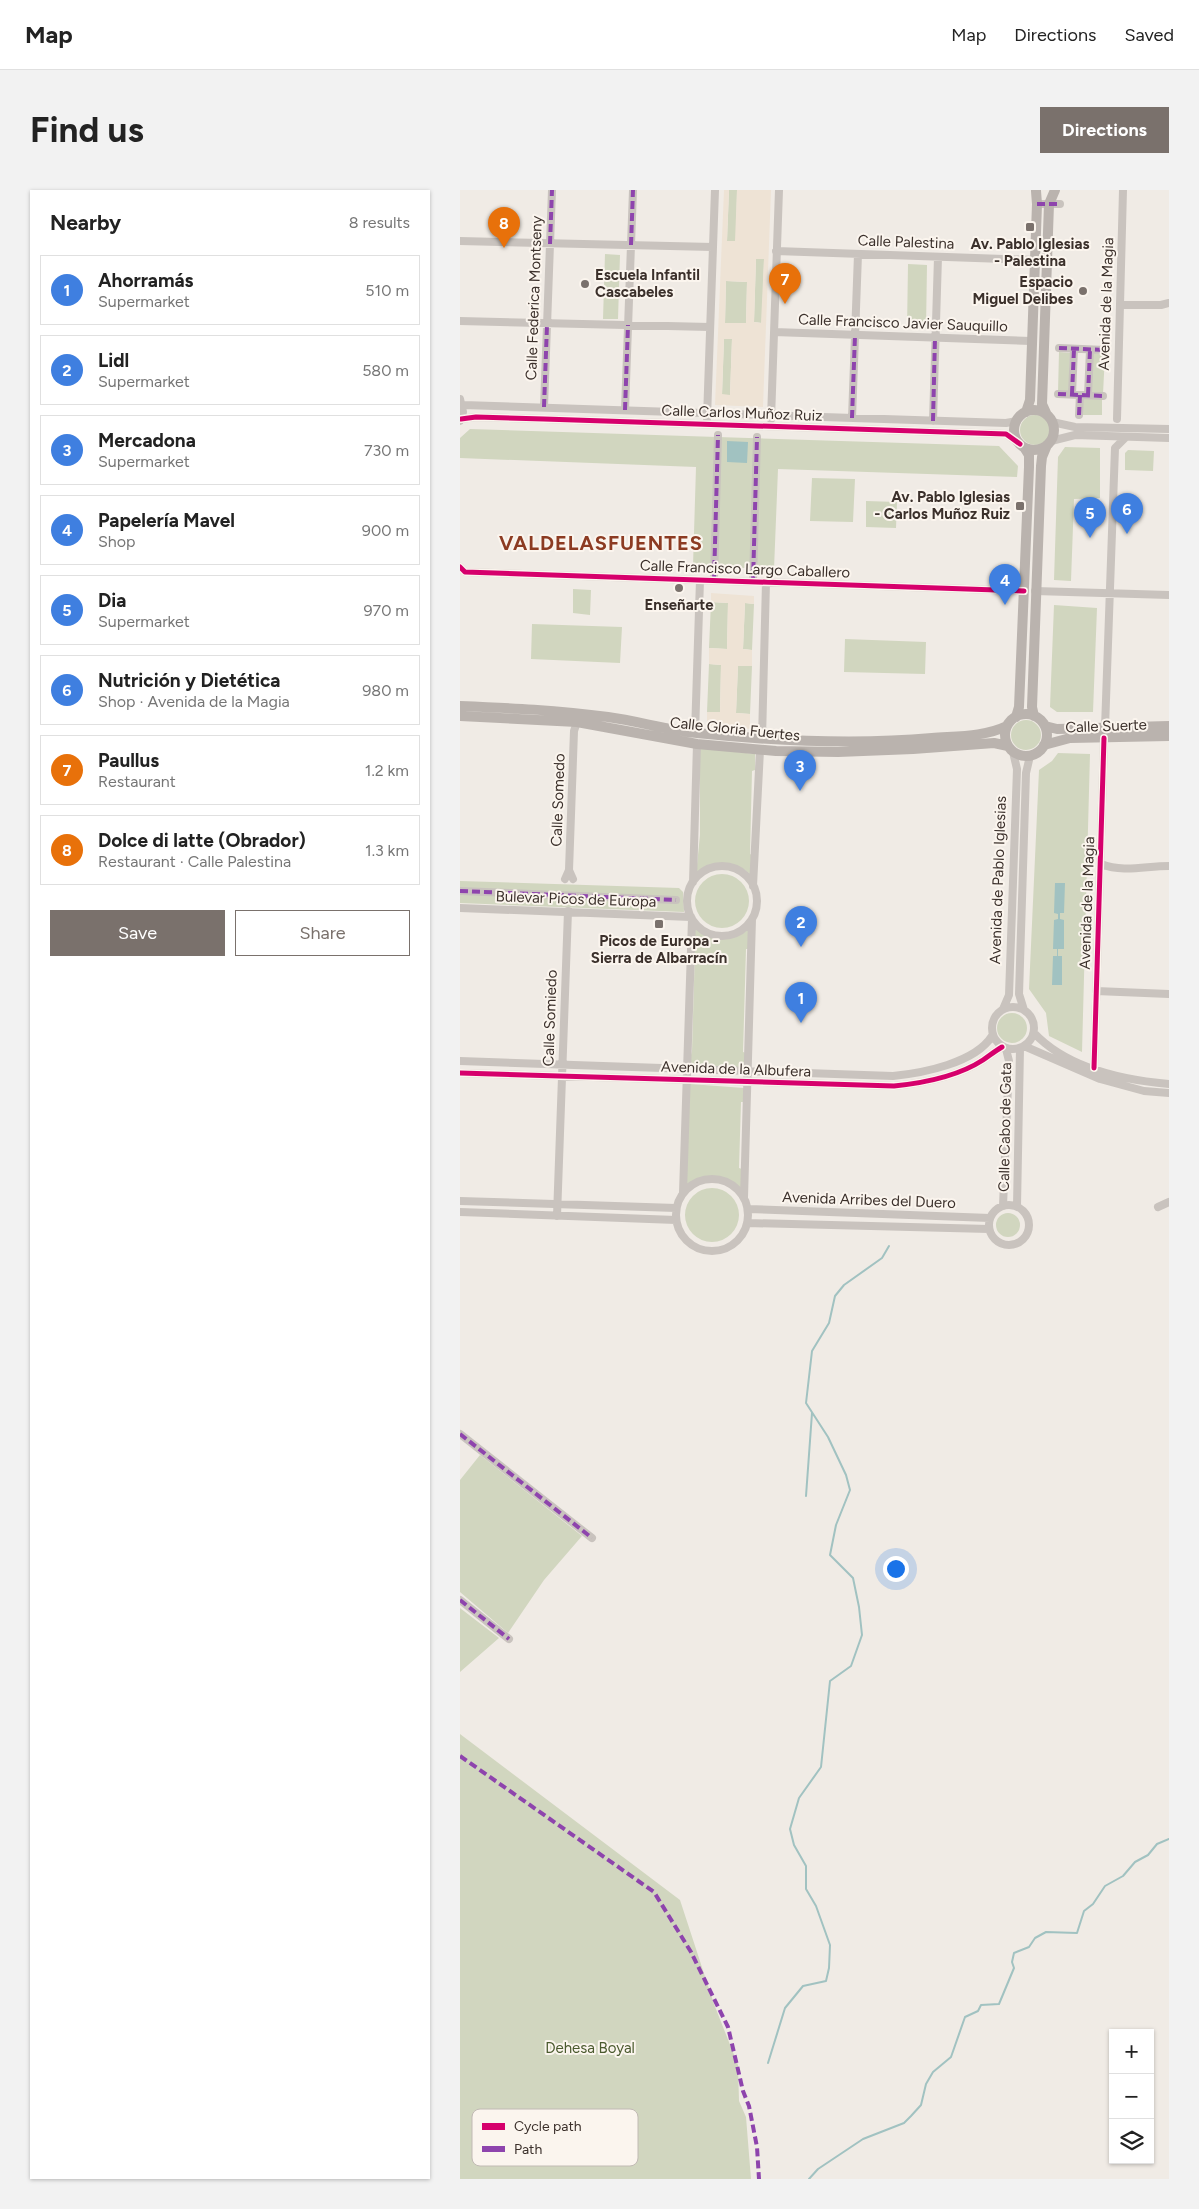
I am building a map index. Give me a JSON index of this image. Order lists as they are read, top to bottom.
{
  "streets": {
    "main road": ["Calle Suerte", "Calle Gloria Fuertes"],
    "street": [
      "Calle Palestina",
      "Calle Federica Montseny",
      "Avenida de la Magia",
      "Calle Francisco Javier Sauquillo",
      "Calle Carlos Muñoz Ruiz",
      "Calle Francisco Largo Caballero",
      "Calle Somedo",
      "Avenida de Pablo Iglesias",
      "Bulevar Picos de Europa",
      "Calle Somiedo",
      "Avenida de la Albufera",
      "Calle Cabo de Gata",
      "Avenida Arribes del Duero"
    ]
  },
  "crossings": [
    ["Calle Federica Montseny", "Calle Carlos Muñoz Ruiz"],
    ["Avenida de la Magia", "Calle Suerte"],
    ["Calle Suerte", "Calle Gloria Fuertes"],
    ["Calle Suerte", "Avenida de Pablo Iglesias"],
    ["Calle Gloria Fuertes", "Calle Somedo"],
    ["Calle Gloria Fuertes", "Avenida de Pablo Iglesias"],
    ["Avenida de Pablo Iglesias", "Avenida de la Albufera"],
    ["Avenida de Pablo Iglesias", "Calle Cabo de Gata"],
    ["Bulevar Picos de Europa", "Calle Somiedo"],
    ["Calle Somiedo", "Avenida de la Albufera"],
    ["Avenida de la Albufera", "Calle Cabo de Gata"],
    ["Calle Cabo de Gata", "Avenida Arribes del Duero"]
  ],
  "districts": ["VALDELASFUENTES"],
  "parks": ["Dehesa Boyal"],
  "places": {
    "transit": ["Av. Pablo Iglesias - Palestina", "Av. Pablo Iglesias - Carlos Muñoz Ruiz", "Picos de Europa - Sierra de Albarracín"],
    "other": ["Escuela Infantil Cascabeles", "Espacio Miguel Delibes", "Enseñarte"]
  },
  "legend": ["Cycle path", "Path"],
  "page": {
    "header": "Map",
    "nav": ["Map", "Directions", "Saved"],
    "buttons": [
      "Directions",
      ["Save", "Share"]
    ],
    "title": "Find us",
    "heading": ["Nearby", "8 results"],
    "pins": [
      "8",
      "7",
      "6",
      "5",
      "4",
      "3",
      "2",
      "1"
    ],
    "list": [
      {
        "mark": "1",
        "name": "Ahorramás",
        "note": "Supermarket",
        "value": "510 m"
      },
      {
        "mark": "2",
        "name": "Lidl",
        "note": "Supermarket",
        "value": "580 m"
      },
      {
        "mark": "3",
        "name": "Mercadona",
        "note": "Supermarket",
        "value": "730 m"
      },
      {
        "mark": "4",
        "name": "Papelería Mavel",
        "note": "Shop",
        "value": "900 m"
      },
      {
        "mark": "5",
        "name": "Dia",
        "note": "Supermarket",
        "value": "970 m"
      },
      {
        "mark": "6",
        "name": "Nutrición y Dietética",
        "note": "Shop · Avenida de la Magia",
        "value": "980 m"
      },
      {
        "mark": "7",
        "name": "Paullus",
        "note": "Restaurant",
        "value": "1.2 km"
      },
      {
        "mark": "8",
        "name": "Dolce di latte (Obrador)",
        "note": "Restaurant · Calle Palestina",
        "value": "1.3 km"
      }
    ],
    "map_buttons": ["+", "−"]
  }
}
